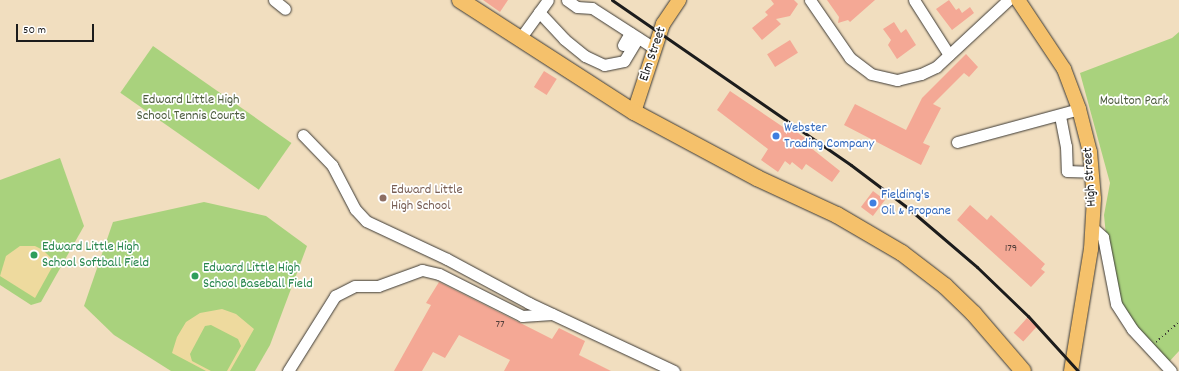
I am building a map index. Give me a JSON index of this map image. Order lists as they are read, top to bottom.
{
  "streets": {
    "main road": ["Elm Street", "High Street"]
  },
  "parks": ["Edward Little High School Tennis Courts", "Moulton Park"],
  "places": [
    "Webster Trading Company",
    "Edward Little High School",
    "Fielding's Oil & Propane",
    "Edward Little High School Softball Field",
    "Edward Little High School Baseball Field"
  ],
  "house_numbers": ["179", "77"],
  "scale_bar": "50 m"
}
